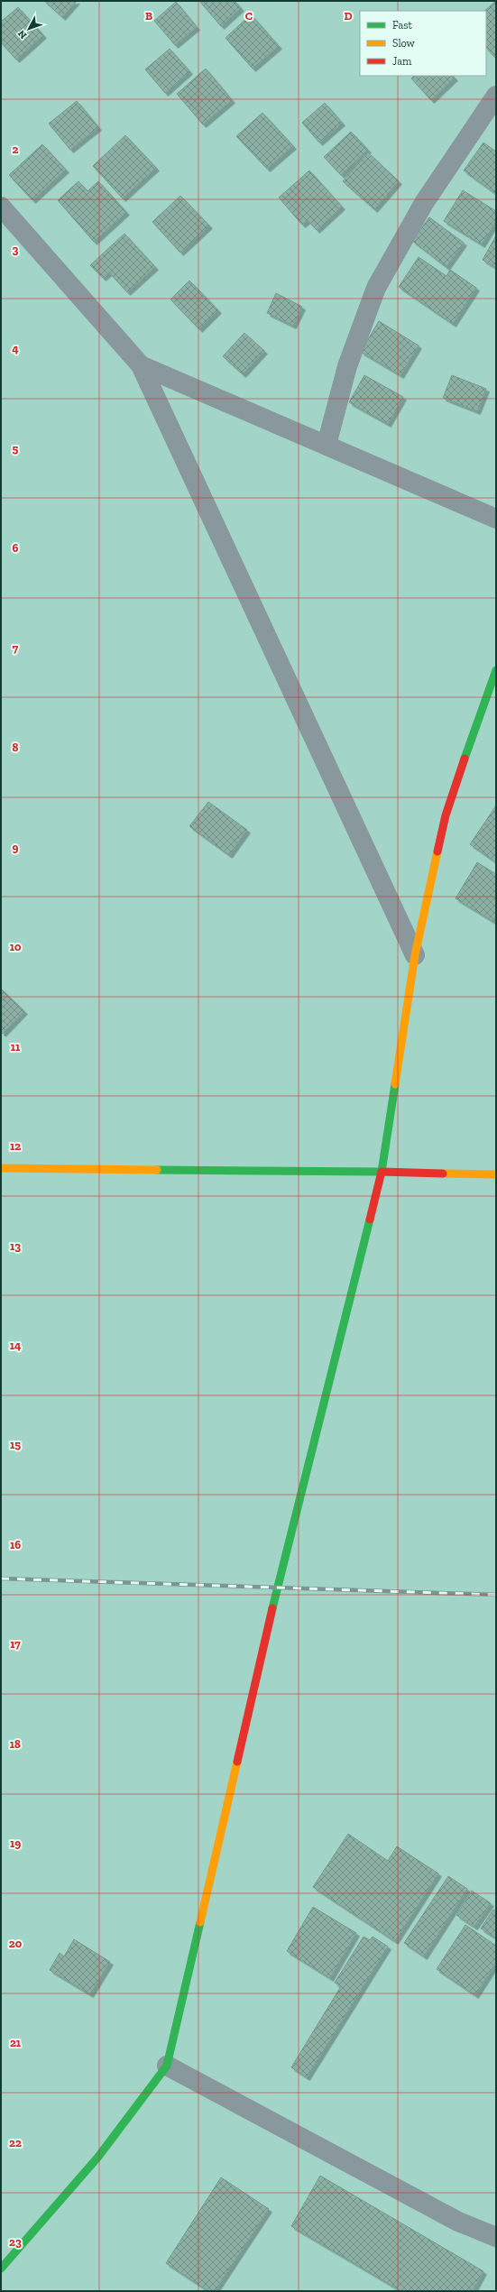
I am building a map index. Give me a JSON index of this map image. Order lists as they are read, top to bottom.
{
  "legend": ["Fast", "Slow", "Jam"],
  "north": "bottom left",
  "grid": {
    "columns": ["B", "C", "D"],
    "rows": [
      "2",
      "3",
      "4",
      "5",
      "6",
      "7",
      "8",
      "9",
      "10",
      "11",
      "12",
      "13",
      "14",
      "15",
      "16",
      "17",
      "18",
      "19",
      "20",
      "21",
      "22",
      "23"
    ]
  }
}
